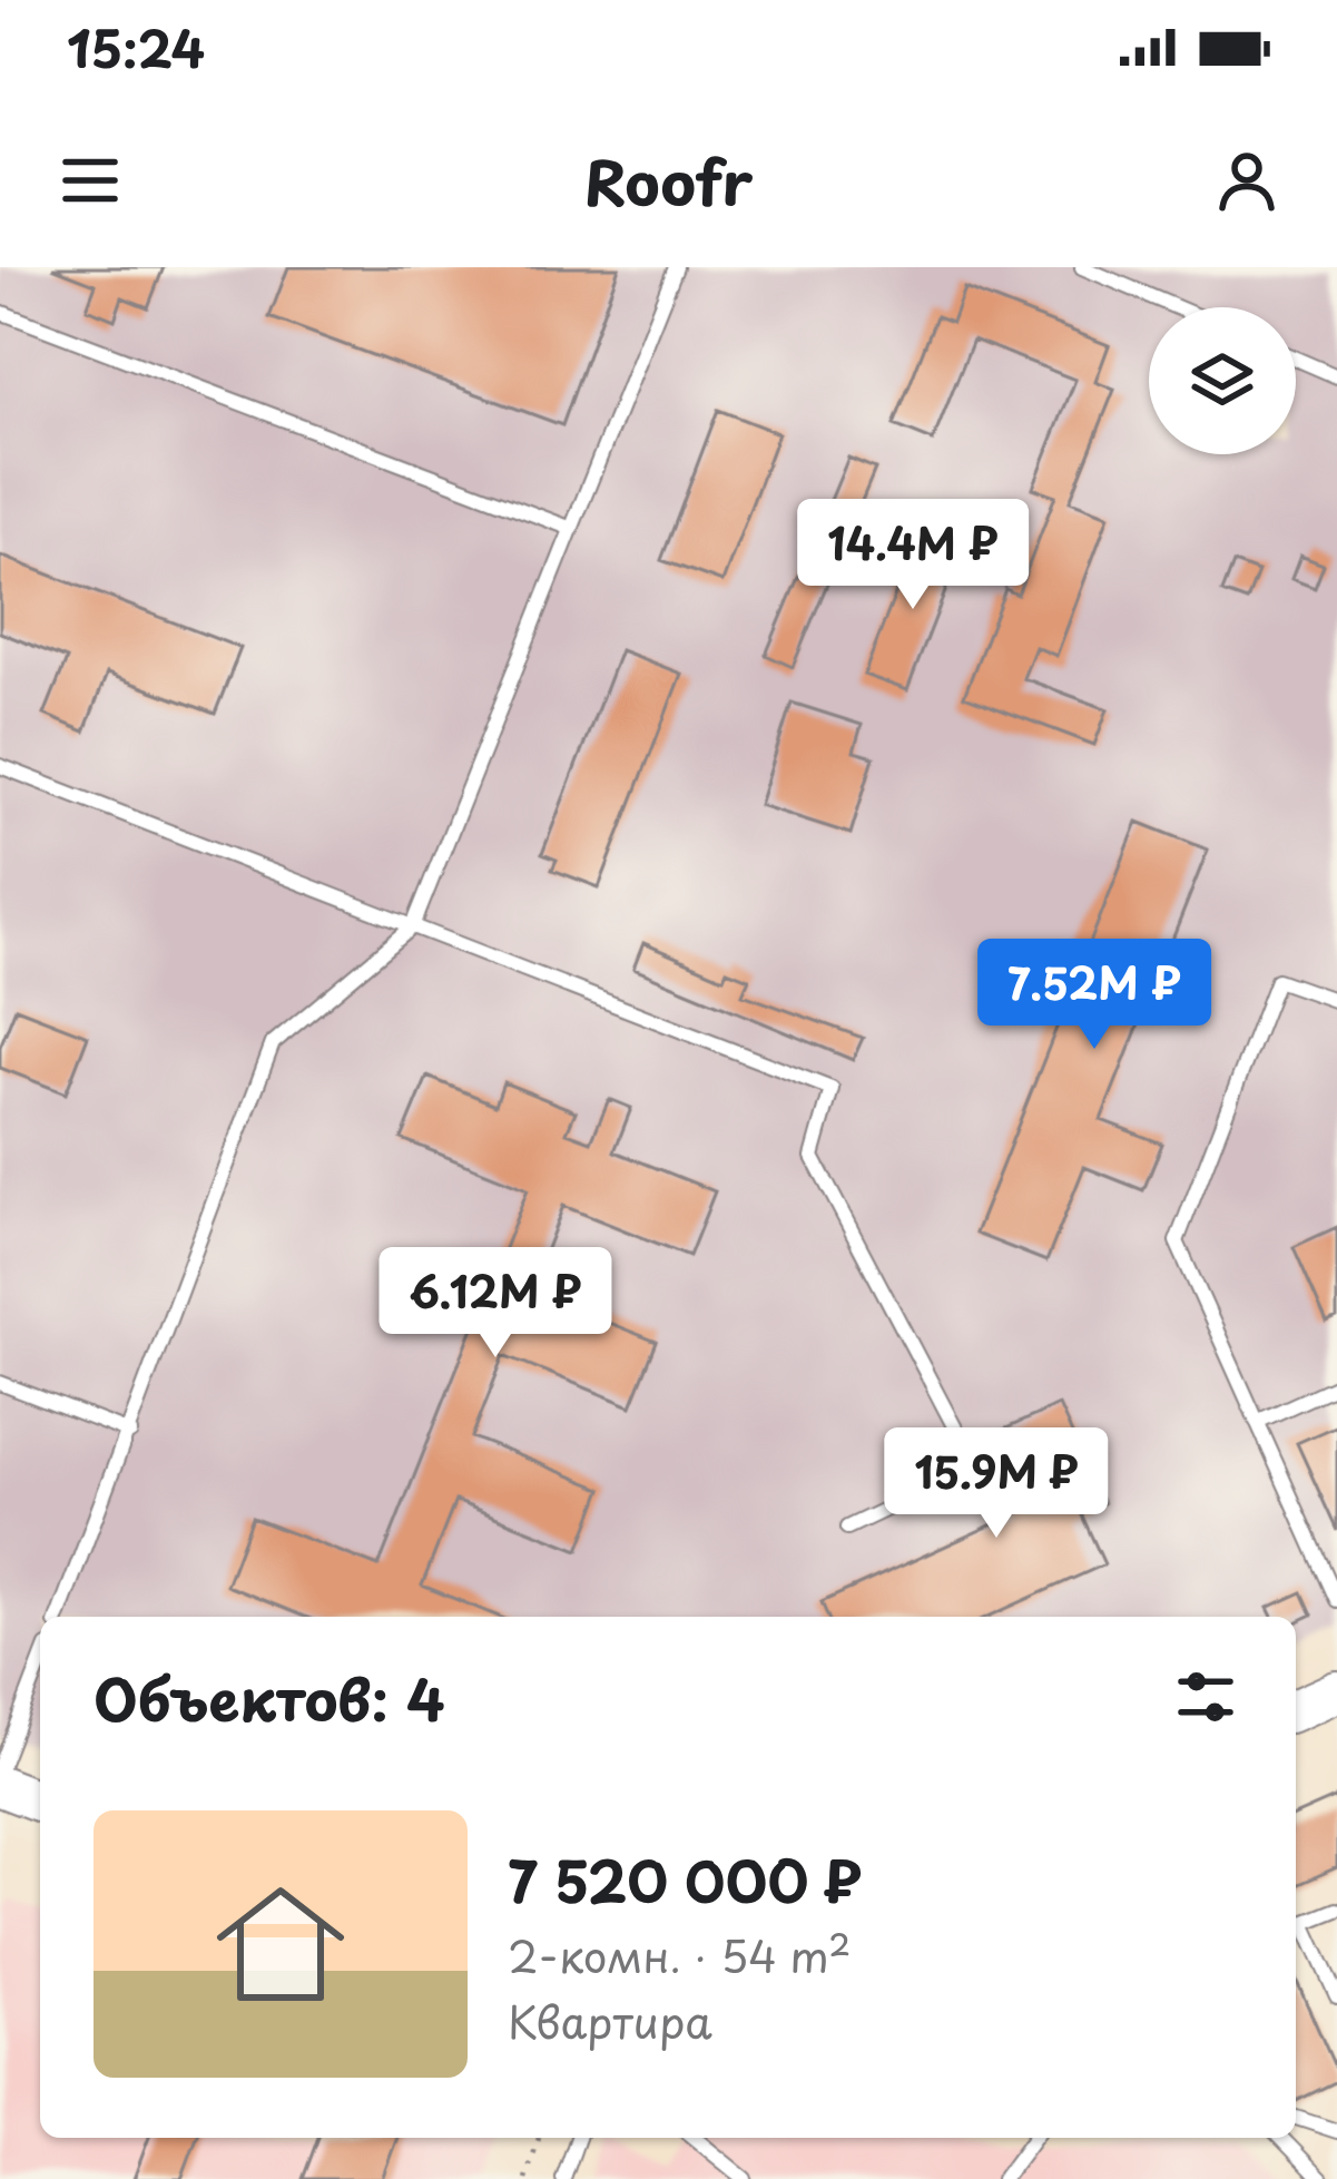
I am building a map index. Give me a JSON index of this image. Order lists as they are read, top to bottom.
{
  "page": {
    "status": "15:24",
    "header": "Roofr",
    "price": [
      "14.4M ₽",
      "7.52M ₽",
      "6.12M ₽",
      "15.9M ₽"
    ],
    "heading": "Объектов: 4",
    "list": [
      {
        "name": "7 520 000 ₽",
        "note": "2-комн. · 54 m² · Квартира"
      }
    ]
  }
}
